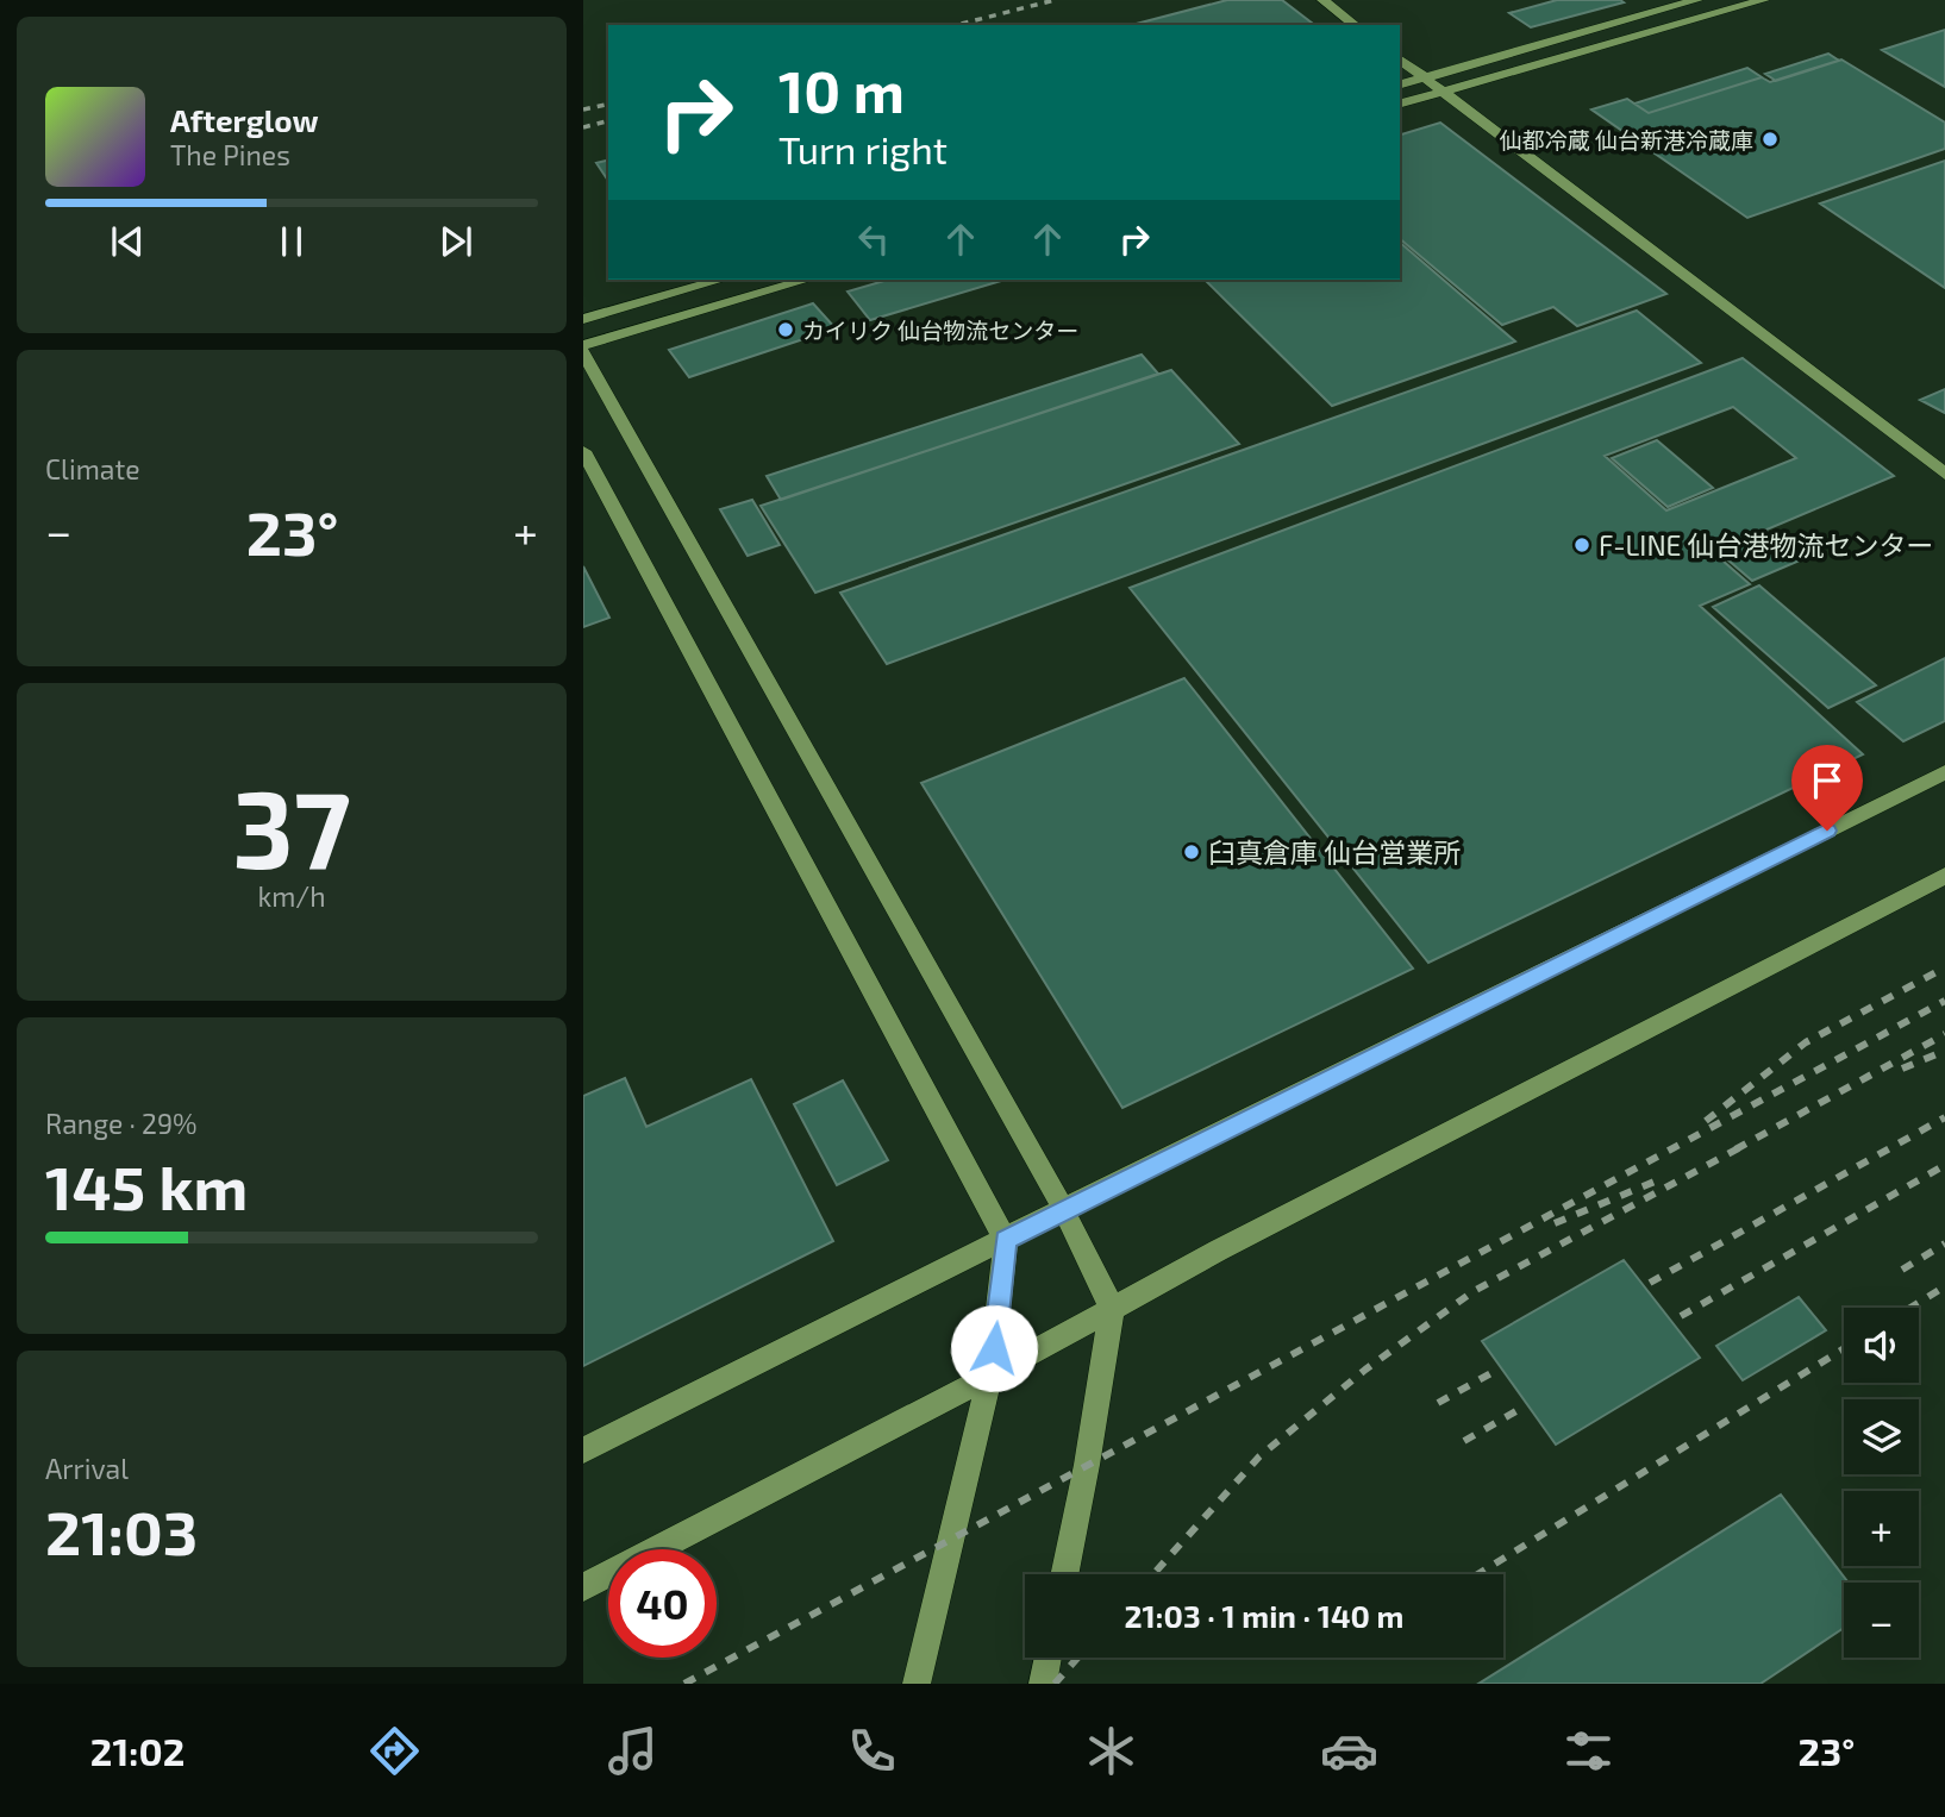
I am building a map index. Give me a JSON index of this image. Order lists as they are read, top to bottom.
{
  "places": [
    "仙都冷蔵 仙台新港冷蔵庫",
    "カイリク 仙台物流センター",
    "F-LINE 仙台港物流センター",
    "臼真倉庫 仙台営業所"
  ],
  "page": {
    "turn": ["10 m", "Turn right"],
    "song": ["Afterglow", "The Pines"],
    "tile": [
      "Climate",
      ["37", "km/h"],
      ["Range · 29%", "145 km"],
      ["Arrival", "21:03"]
    ],
    "heat": ["−", "23°", "+"],
    "map_buttons": ["+", "−"],
    "limit": "40",
    "trip": "21:03 · 1 min · 140 m",
    "tabs": ["21:02", "23°"]
  }
}
